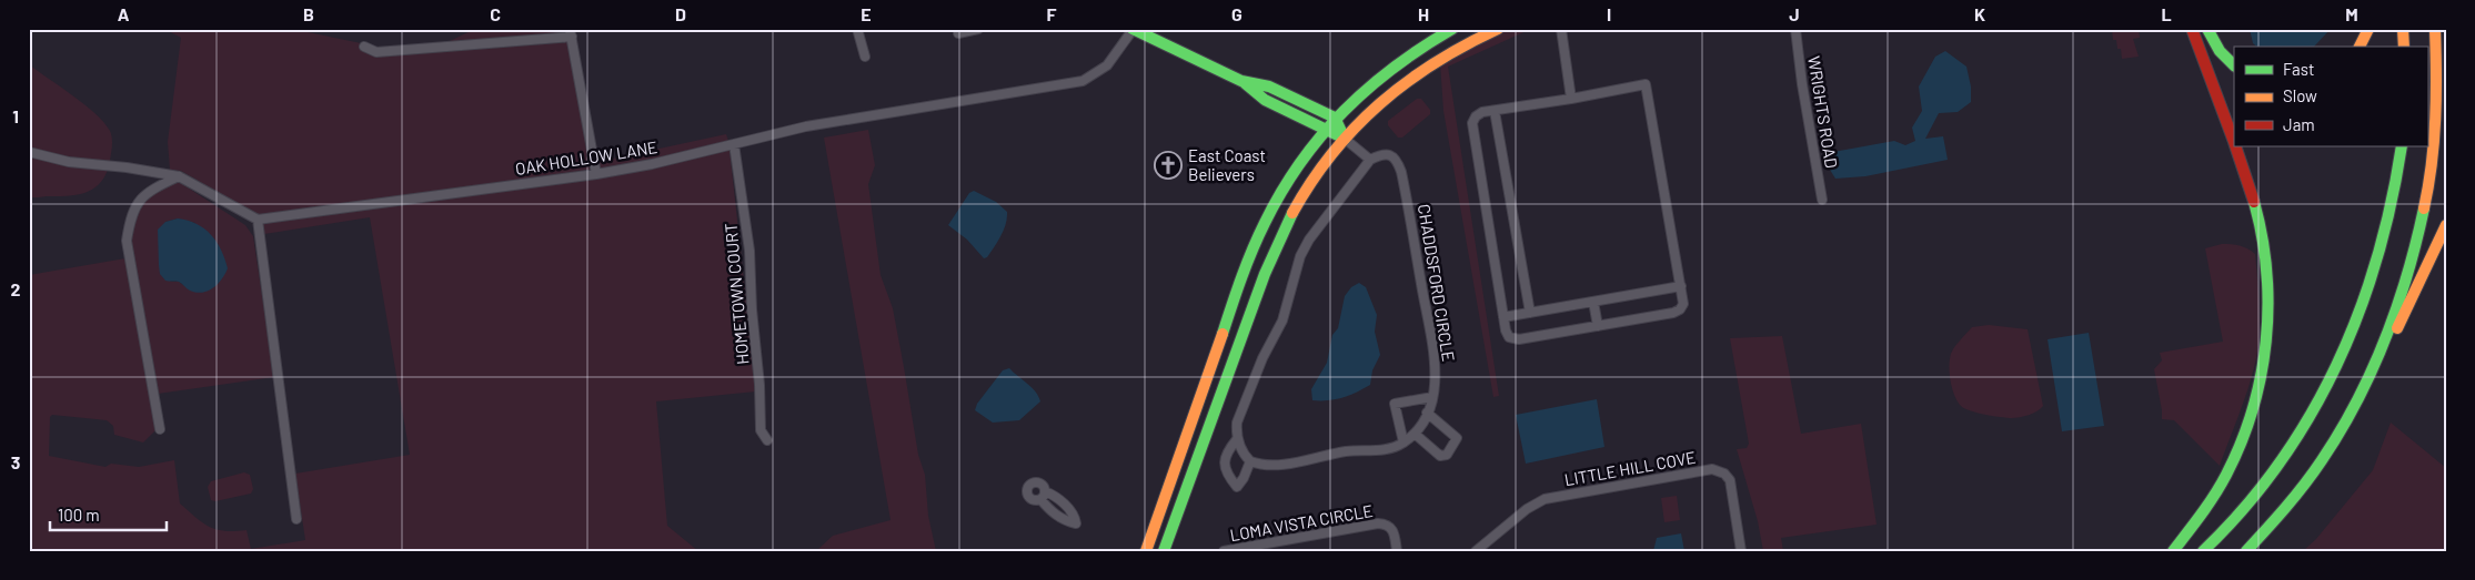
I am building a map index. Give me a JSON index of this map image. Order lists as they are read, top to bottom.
{
  "streets": {
    "street": [
      "WRIGHTS ROAD",
      "OAK HOLLOW LANE",
      "CHADDSFORD CIRCLE",
      "HOMETOWN COURT",
      "LITTLE HILL COVE",
      "LOMA VISTA CIRCLE"
    ]
  },
  "crossings": [
    ["OAK HOLLOW LANE", "HOMETOWN COURT"]
  ],
  "places": {
    "church": ["East Coast Believers"]
  },
  "legend": ["Fast", "Slow", "Jam"],
  "scale_bar": "100 m",
  "grid": {
    "columns": [
      "A",
      "B",
      "C",
      "D",
      "E",
      "F",
      "G",
      "H",
      "I",
      "J",
      "K",
      "L",
      "M"
    ],
    "rows": ["1", "2", "3"]
  }
}
